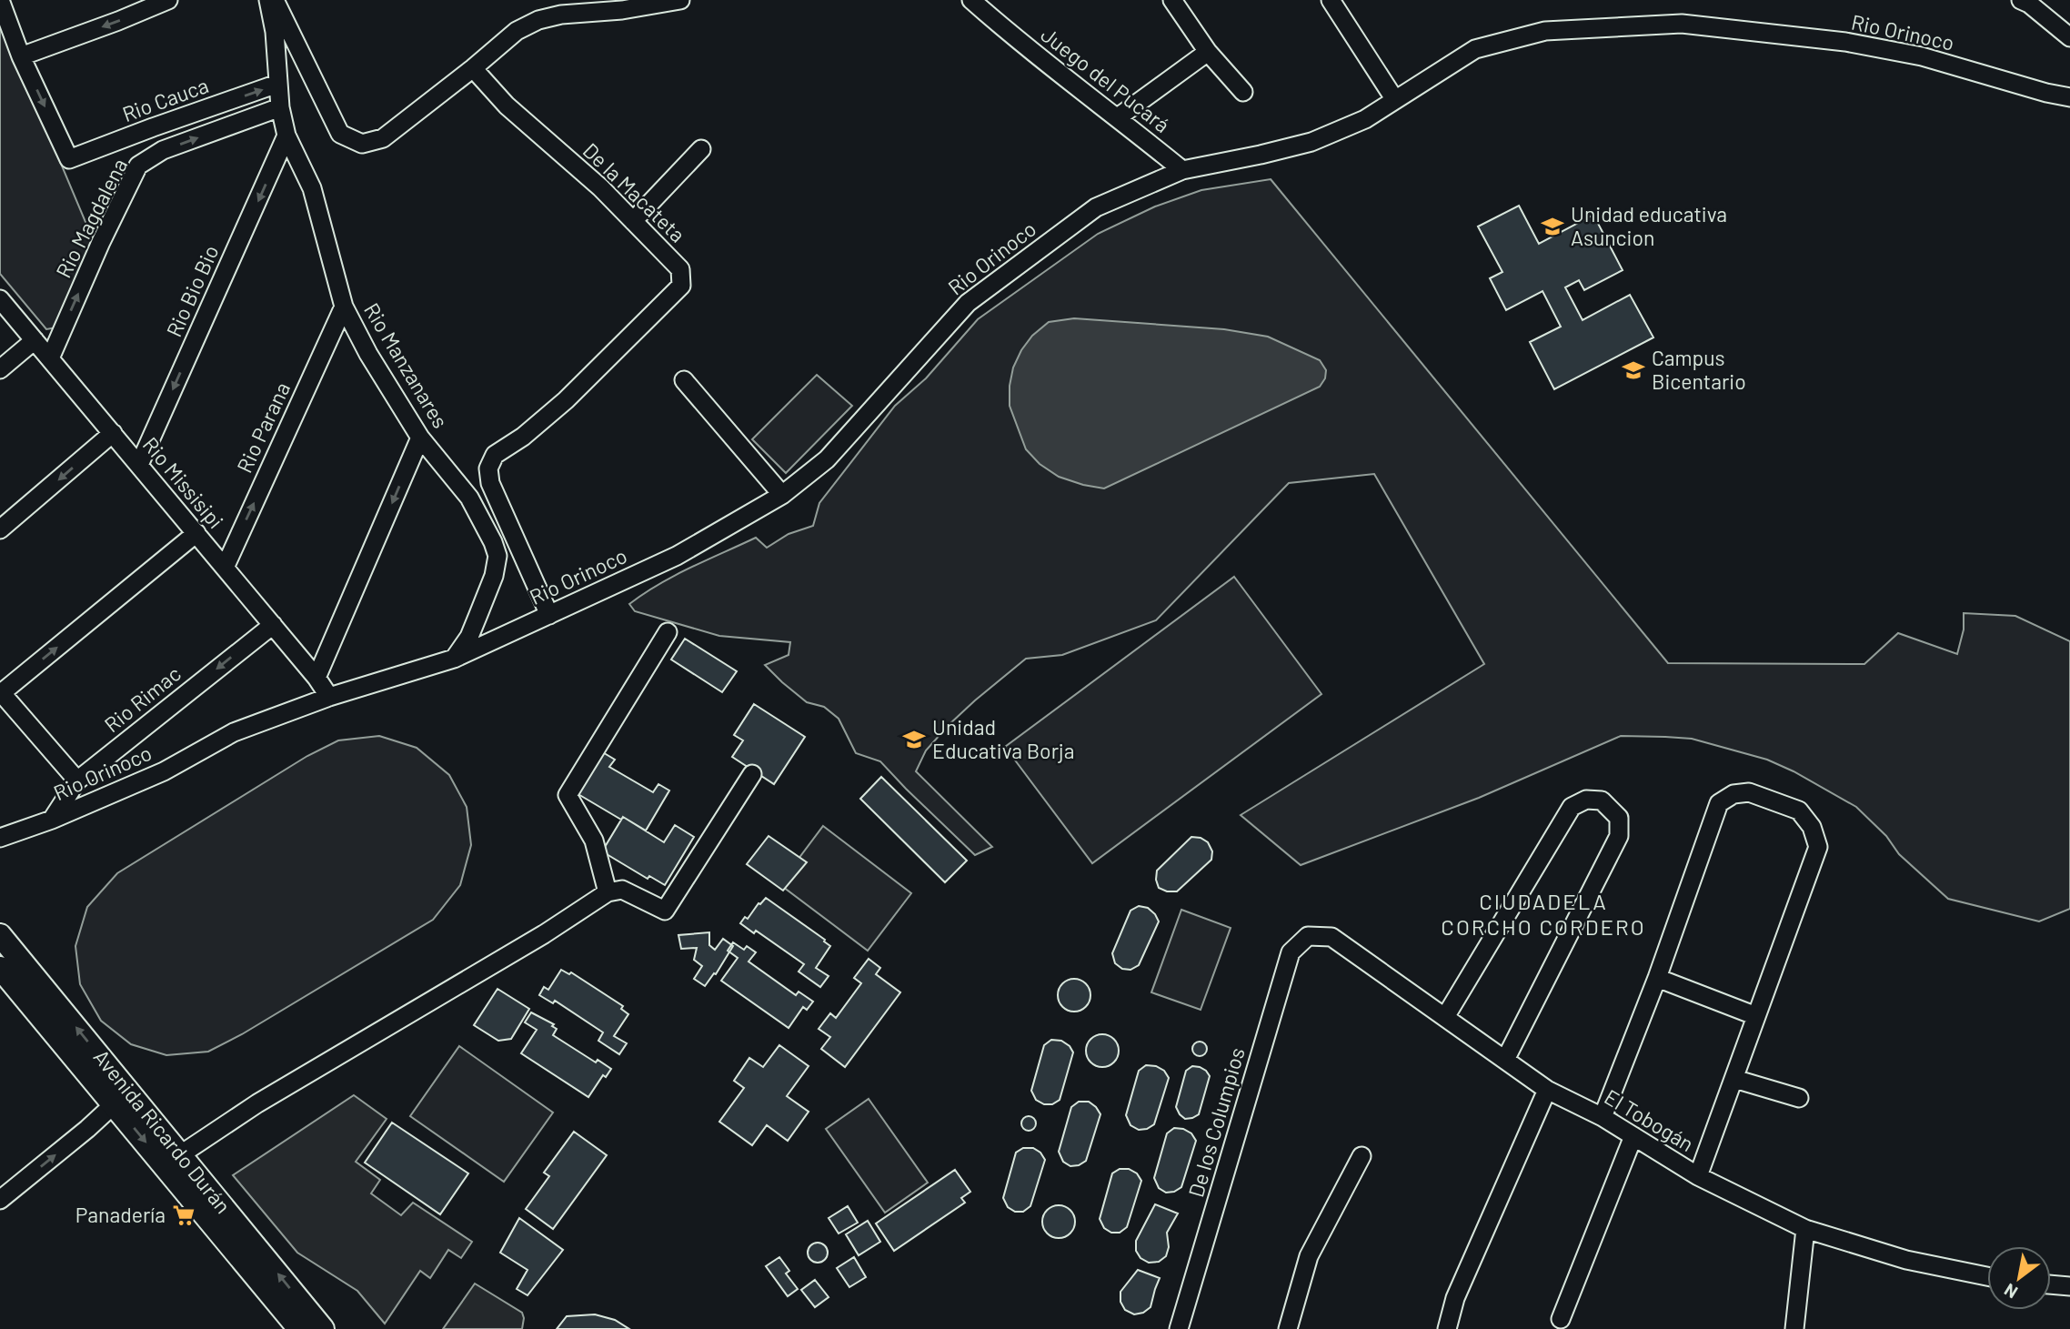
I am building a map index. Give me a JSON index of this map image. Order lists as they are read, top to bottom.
{
  "streets": {
    "street": [
      "Rio Orinoco",
      "Juego del Pucará",
      "Rio Cauca",
      "De la Macateta",
      "Rio Magdalena",
      "Rio Bio Bio",
      "Rio Manzanares",
      "Rio Parana",
      "Rio Missisipi",
      "Rio Rimac",
      "El Tobogán",
      "De los Columpios",
      "Avenida Ricardo Durán"
    ]
  },
  "crossings": [
    ["Rio Orinoco", "Juego del Pucará"],
    ["Rio Orinoco", "De la Macateta"],
    ["Rio Orinoco", "Rio Manzanares"],
    ["Rio Orinoco", "Rio Missisipi"],
    ["Rio Orinoco", "Rio Rimac"],
    ["Rio Cauca", "Rio Manzanares"],
    ["Rio Magdalena", "Rio Manzanares"],
    ["Rio Magdalena", "Rio Missisipi"],
    ["Rio Bio Bio", "Rio Manzanares"],
    ["Rio Bio Bio", "Rio Missisipi"],
    ["Rio Manzanares", "Rio Parana"],
    ["Rio Parana", "Rio Missisipi"],
    ["Rio Missisipi", "Rio Rimac"],
    ["El Tobogán", "De los Columpios"]
  ],
  "one_way": ["Rio Magdalena", "Rio Bio Bio"],
  "districts": ["CIUDADELA CORCHO CORDERO"],
  "places": {
    "school or university": ["Unidad educativa Asuncion", "Campus Bicentario", "Unidad Educativa Borja"],
    "supermarket": ["Panadería"]
  },
  "north": "bottom left"
}
